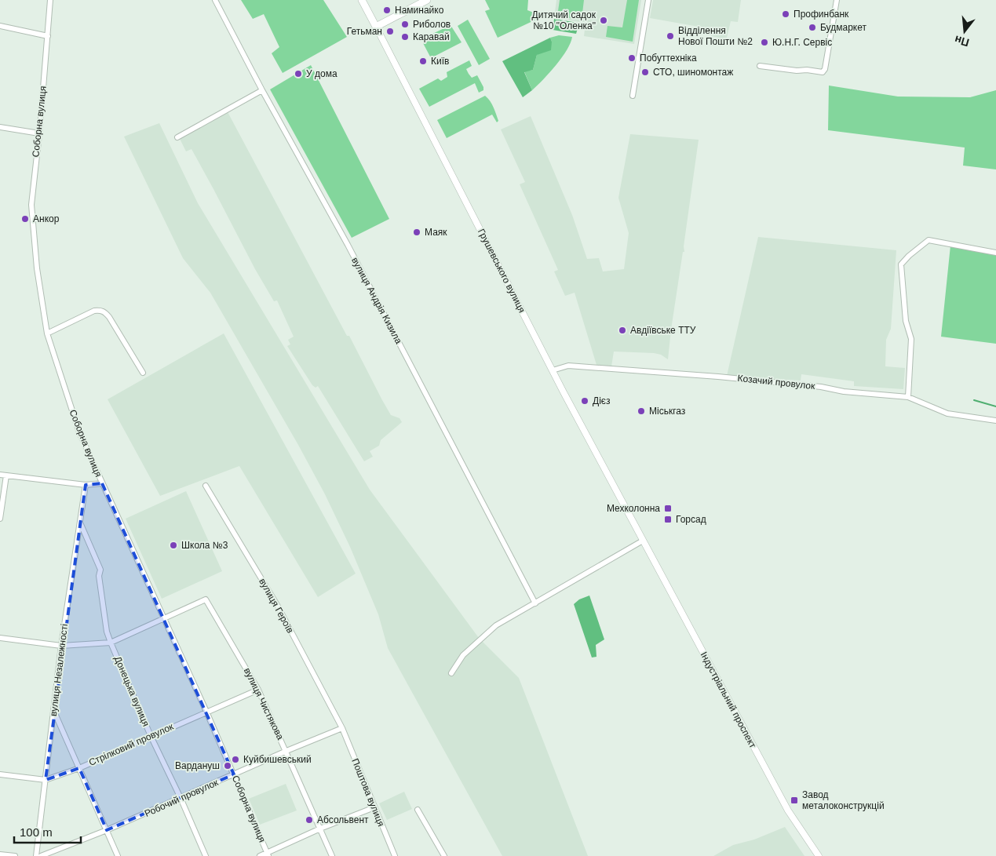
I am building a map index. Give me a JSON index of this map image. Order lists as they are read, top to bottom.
{
  "streets": {
    "main road": ["Грушевського вулиця"],
    "street": [
      "Соборна вулиця",
      "вулиця Андрія Кизила",
      "Козачий провулок",
      "вулиця Героїв",
      "вулиця Незалежності",
      "Донецька вулиця",
      "Індустріальний проспект",
      "вулиця Чистякова",
      "Стрілковий провулок",
      "Поштова вулиця",
      "Робочий провулок"
    ]
  },
  "crossings": [
    ["Соборна вулиця", "вулиця Чистякова"],
    ["Соборна вулиця", "Стрілковий провулок"],
    ["Соборна вулиця", "Робочий провулок"],
    ["Грушевського вулиця", "Козачий провулок"],
    ["Грушевського вулиця", "Індустріальний проспект"],
    ["вулиця Героїв", "Поштова вулиця"],
    ["вулиця Героїв", "Робочий провулок"],
    ["вулиця Незалежності", "Донецька вулиця"],
    ["вулиця Незалежності", "Стрілковий провулок"],
    ["Донецька вулиця", "Стрілковий провулок"],
    ["Донецька вулиця", "Робочий провулок"],
    ["вулиця Чистякова", "Стрілковий провулок"],
    ["вулиця Чистякова", "Робочий провулок"],
    ["Поштова вулиця", "Робочий провулок"]
  ],
  "places": {
    "other": [
      "Наминайко",
      "Профинбанк",
      "Дитячий садок №10 \"Оленка\"",
      "Риболов",
      "Будмаркет",
      "Гетьман",
      "Відділення Нової Пошти №2",
      "Каравай",
      "Ю.Н.Г. Сервіс",
      "Побуттехніка",
      "Київ",
      "СТО, шиномонтаж",
      "У дома",
      "Анкор",
      "Маяк",
      "Авдіївське ТТУ",
      "Дієз",
      "Міськгаз",
      "Школа №3",
      "Куйбишевський",
      "Вардануш",
      "Абсольвент"
    ],
    "transit": ["Мехколонна", "Горсад", "Завод металоконструкцій"]
  },
  "scale_bar": "100 m",
  "north": "bottom"
}
